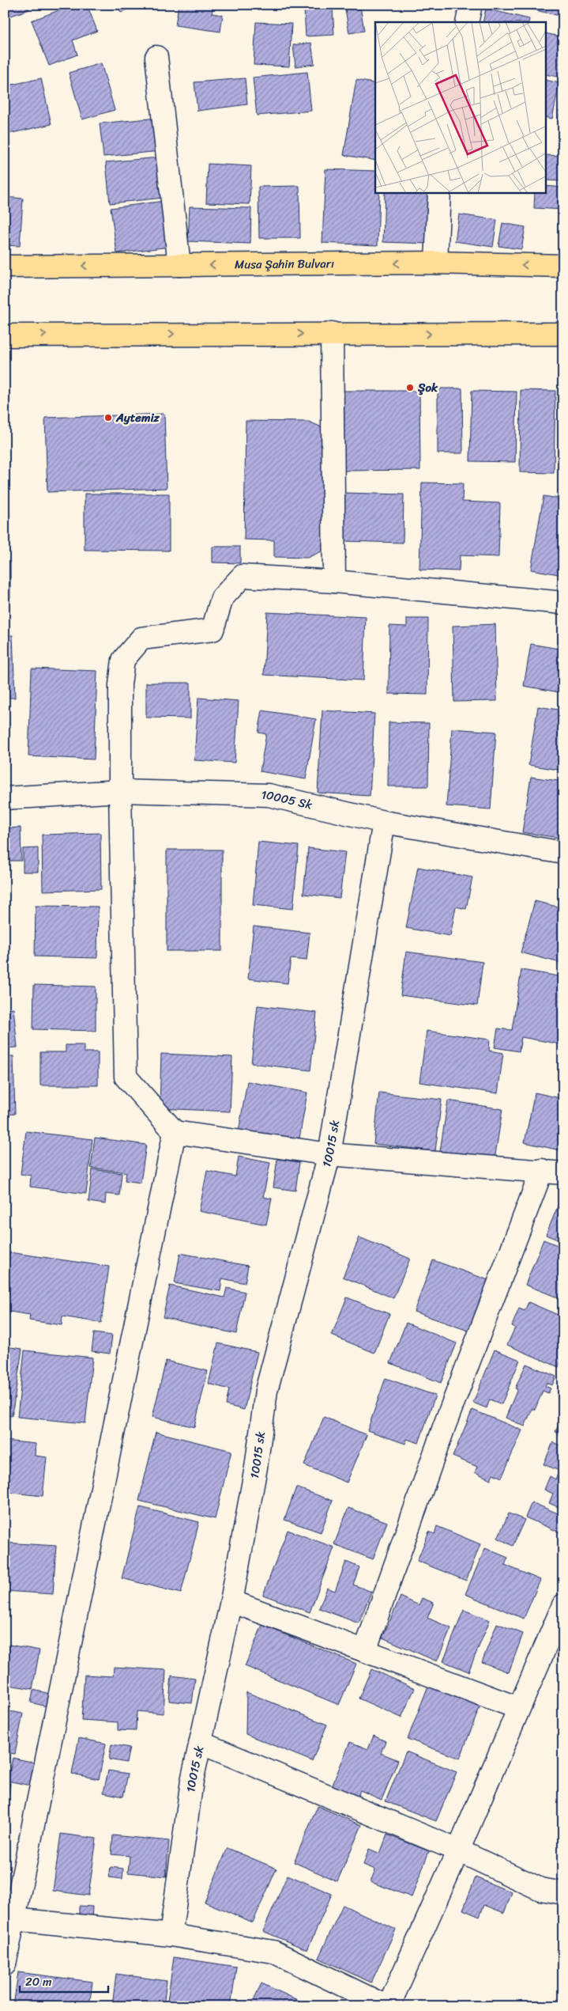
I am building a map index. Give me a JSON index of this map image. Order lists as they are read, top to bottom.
{
  "streets": {
    "main road": ["Musa Şahin Bulvarı"],
    "street": ["10005 Sk", "10015 sk"]
  },
  "crossings": [
    ["10005 Sk", "10015 sk"]
  ],
  "places": ["Şok", "Aytemiz"],
  "scale_bar": "20 m"
}
